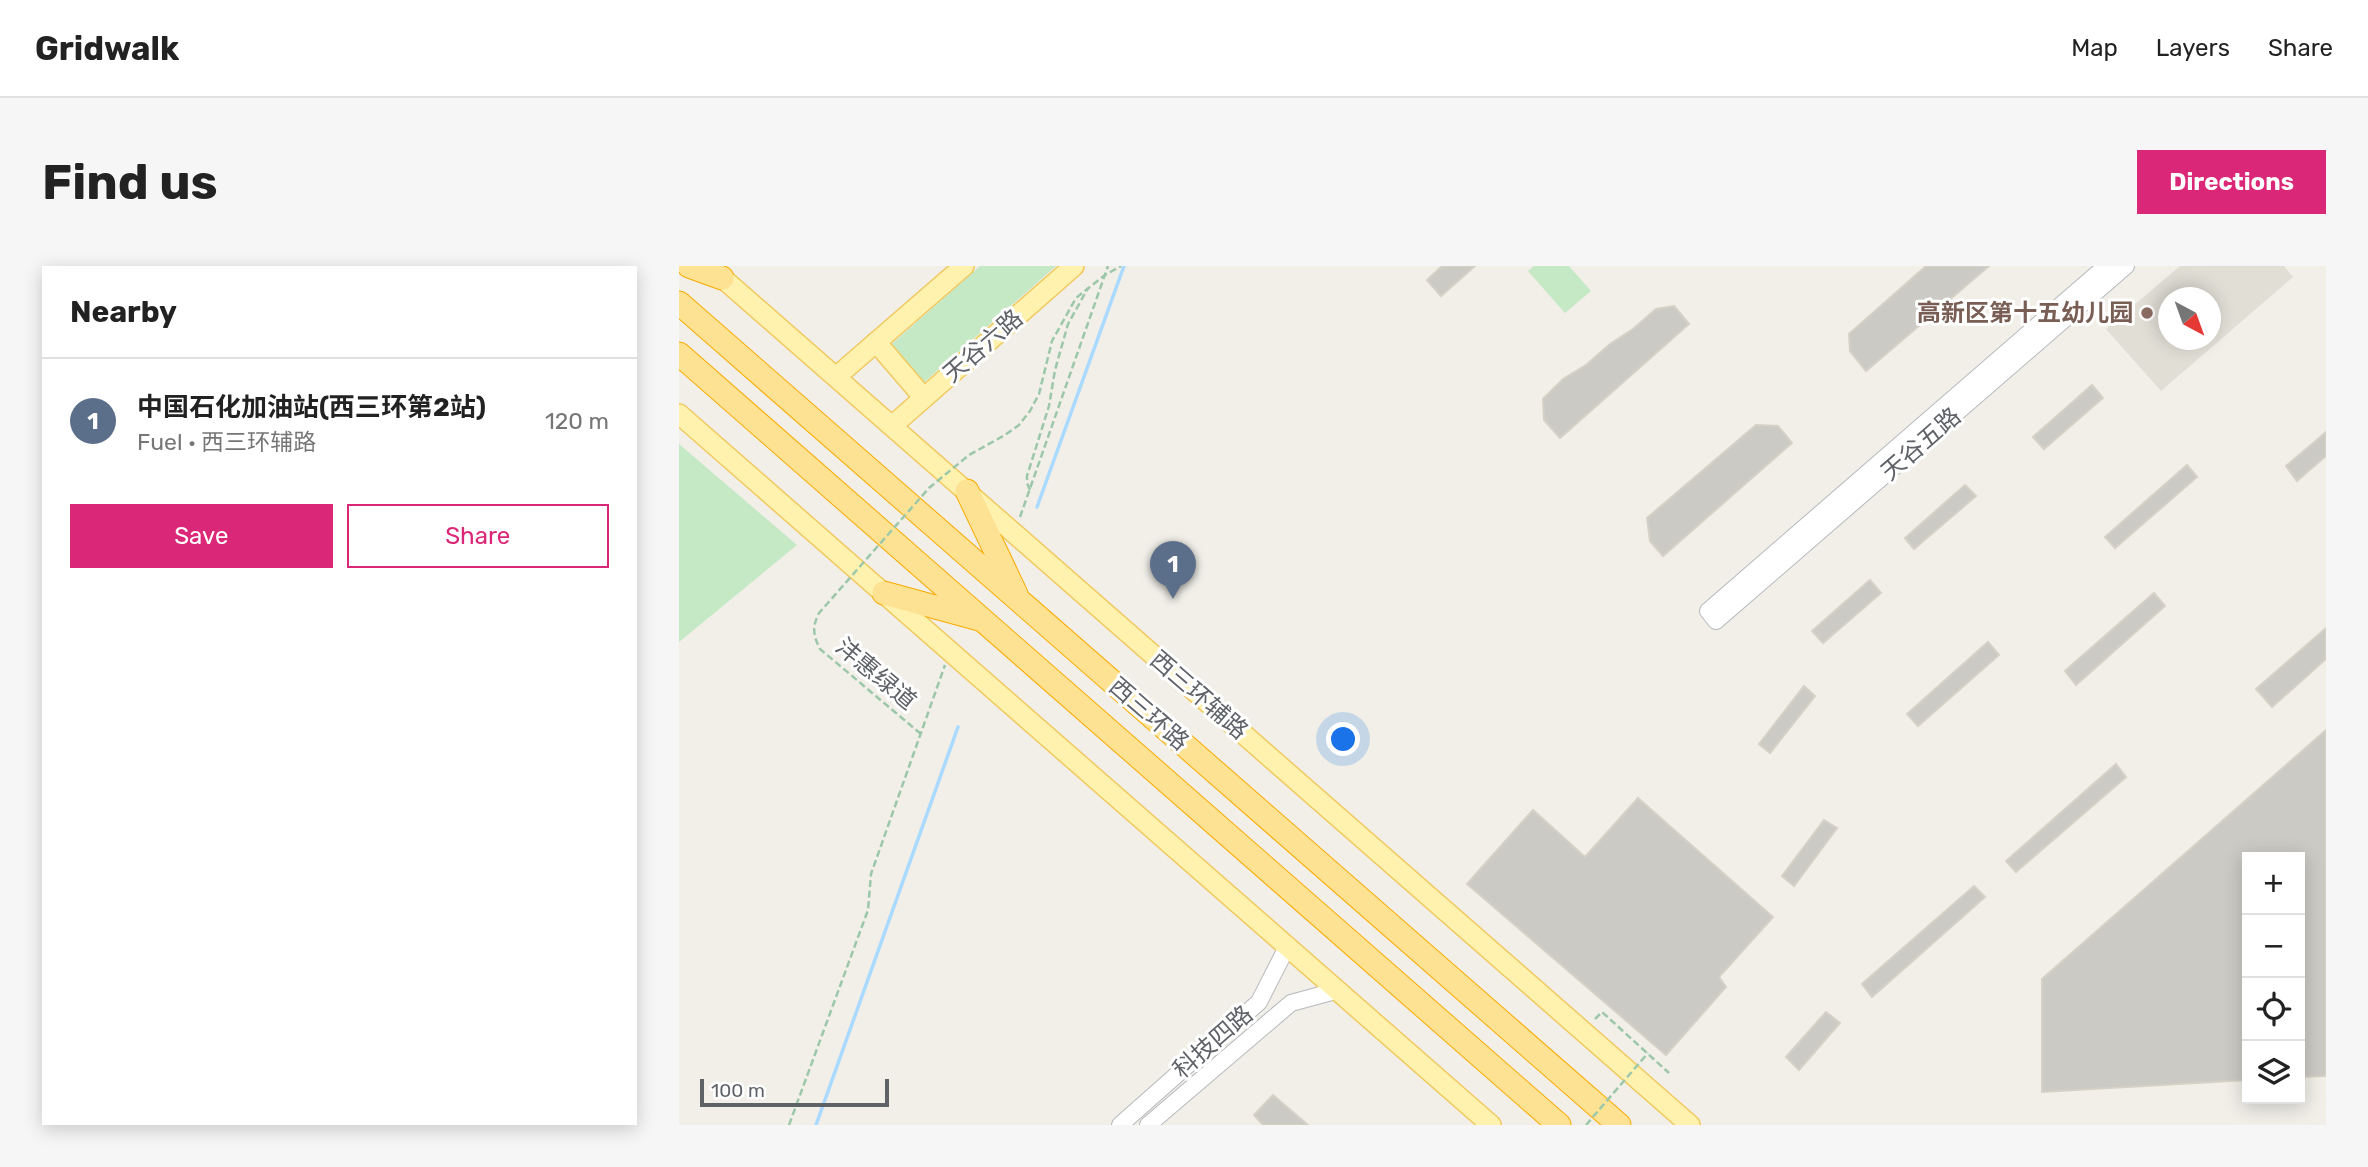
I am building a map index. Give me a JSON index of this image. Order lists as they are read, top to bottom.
{
  "streets": {
    "highway": ["西三环路"],
    "main road": ["天谷六路", "西三环辅路"],
    "street": ["天谷五路", "科技四路"],
    "path": ["沣惠绿道"]
  },
  "crossings": [
    ["天谷六路", "西三环辅路"]
  ],
  "places": ["高新区第十五幼儿园"],
  "scale_bar": "100 m",
  "north": "bottom right",
  "page": {
    "header": "Gridwalk",
    "nav": ["Map", "Layers", "Share"],
    "buttons": [
      "Directions",
      ["Save", "Share"]
    ],
    "title": "Find us",
    "heading": "Nearby",
    "list": [
      {
        "mark": "1",
        "name": "中国石化加油站(西三环第2站)",
        "note": "Fuel · 西三环辅路",
        "value": "120 m"
      }
    ],
    "pins": "1",
    "map_buttons": ["+", "−"],
    "scale": "100 m"
  }
}
